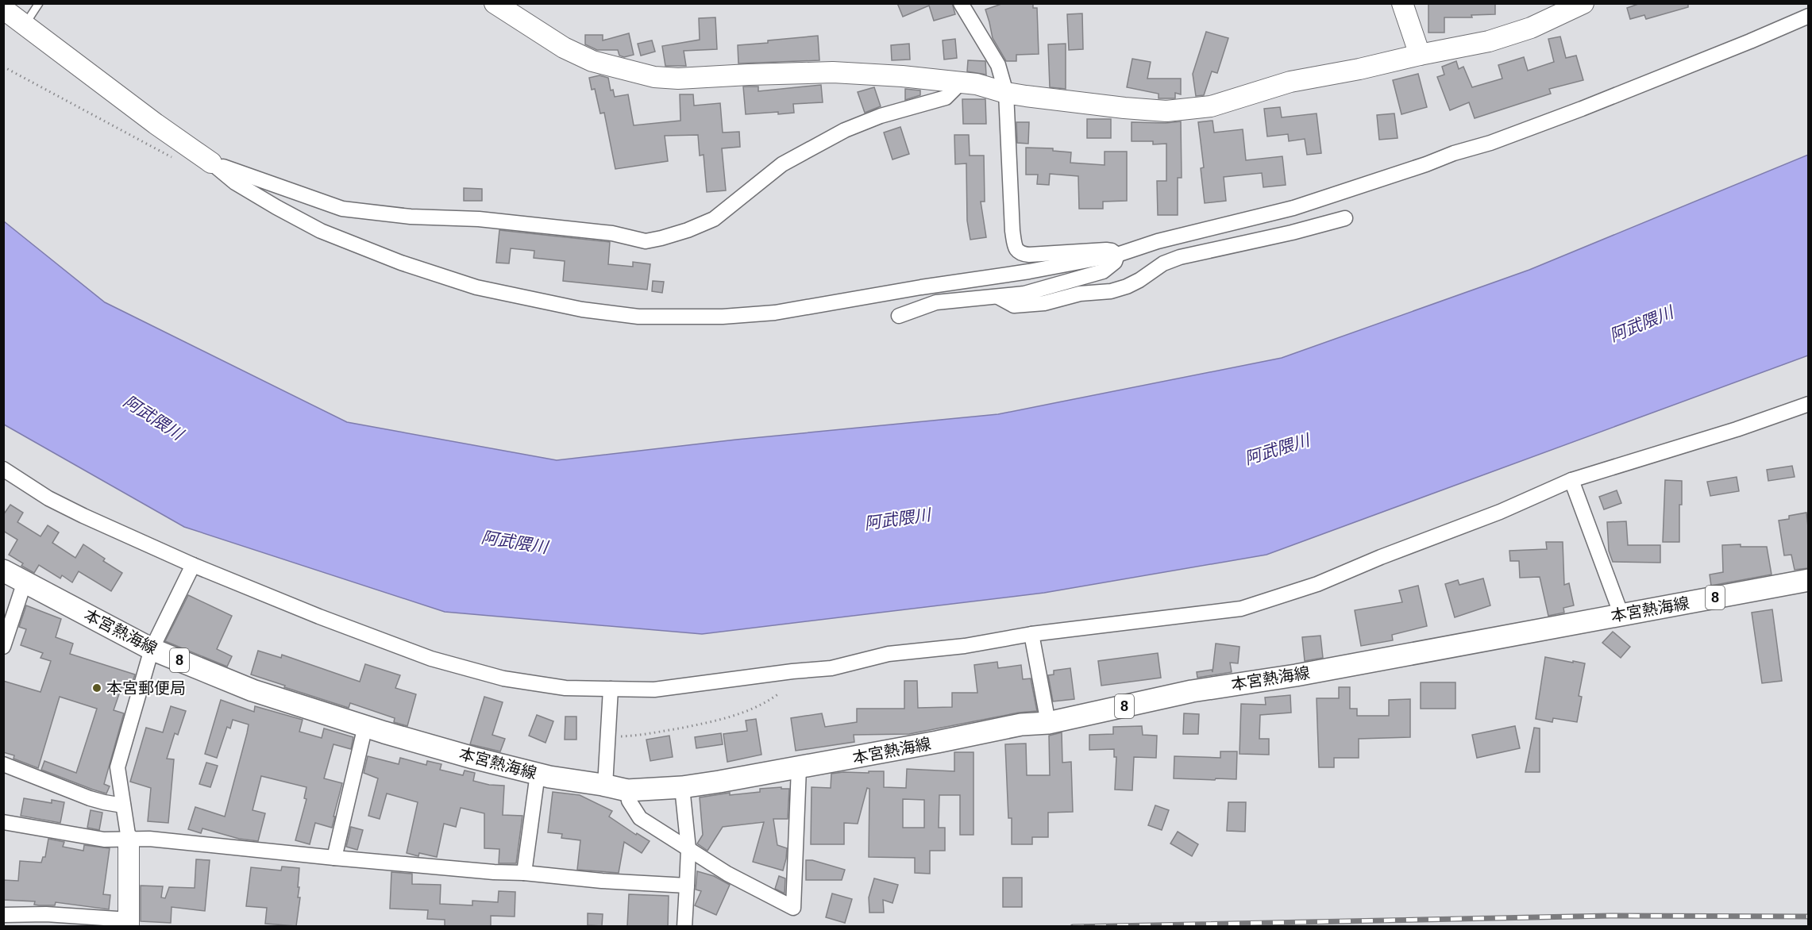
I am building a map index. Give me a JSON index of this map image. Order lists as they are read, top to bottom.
{
  "streets": {
    "main road": ["8", "本宮熱海線"]
  },
  "water": ["阿武隈川"],
  "places": ["本宮郵便局"]
}
